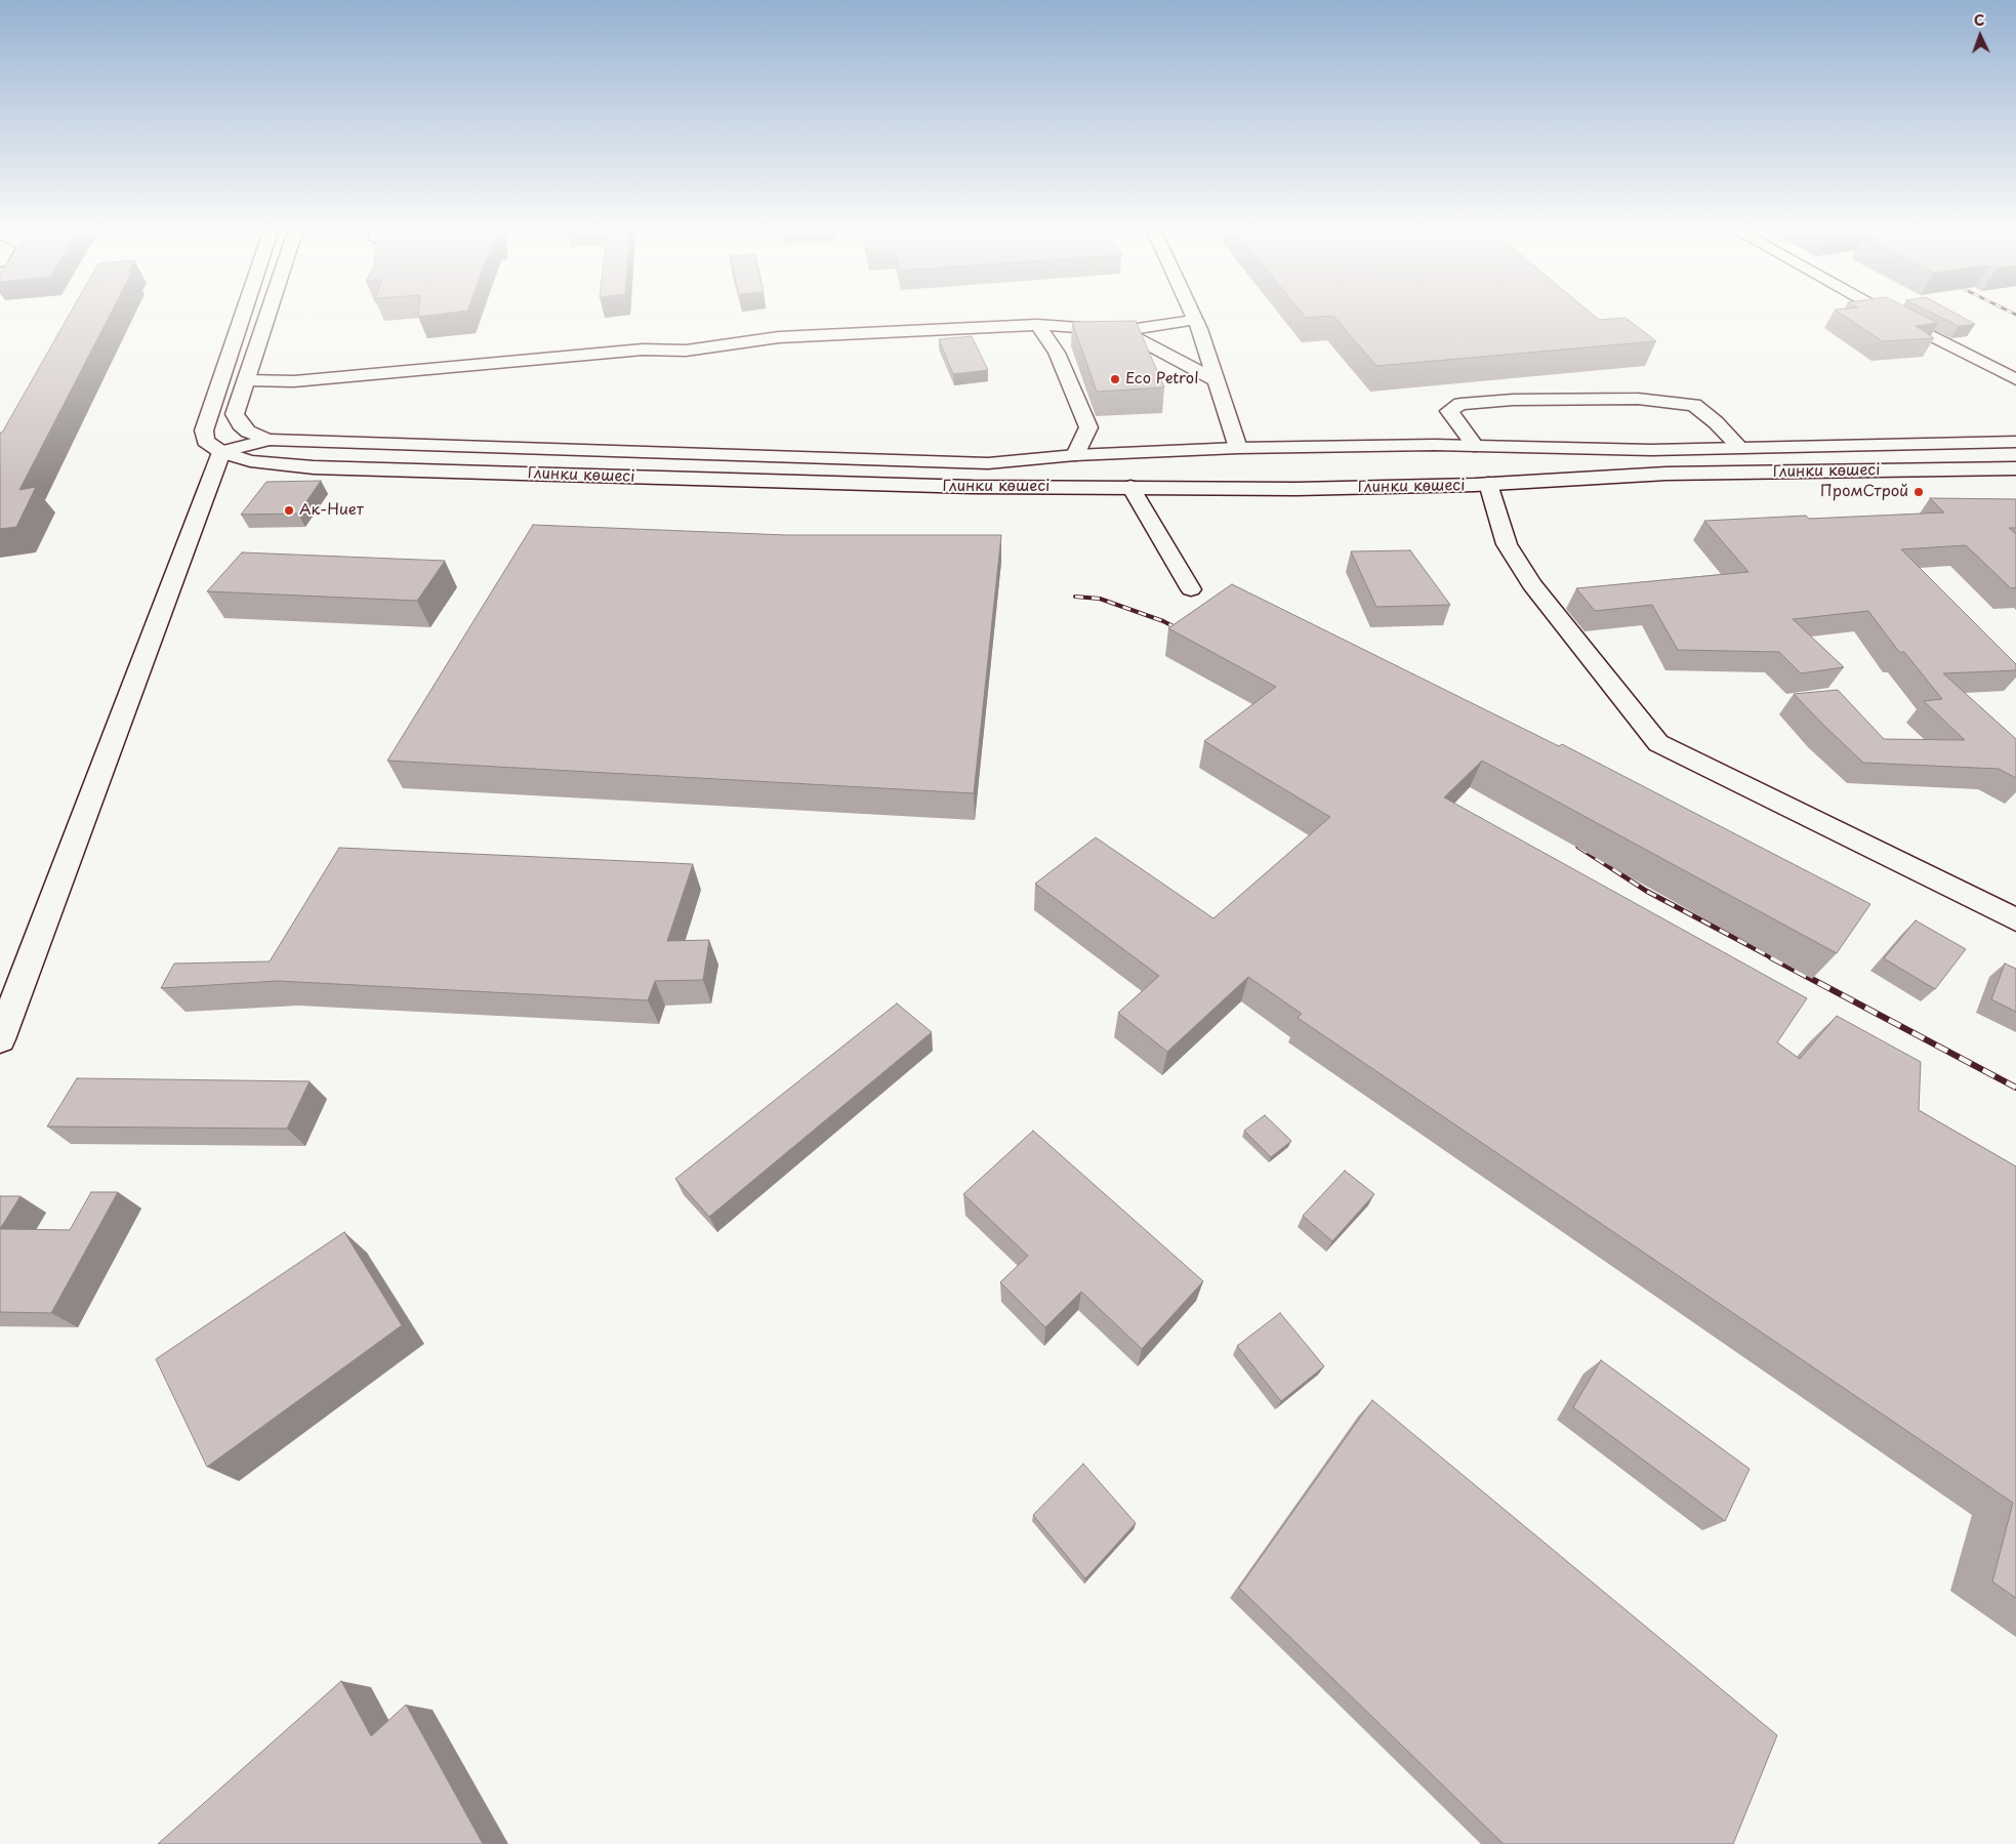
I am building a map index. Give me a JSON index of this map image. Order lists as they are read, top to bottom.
{
  "streets": {
    "main road": ["Глинки көшесі"]
  },
  "places": ["Eco Petrol", "ПромСтрой", "Ак-Ниет"],
  "north": "top"
}
